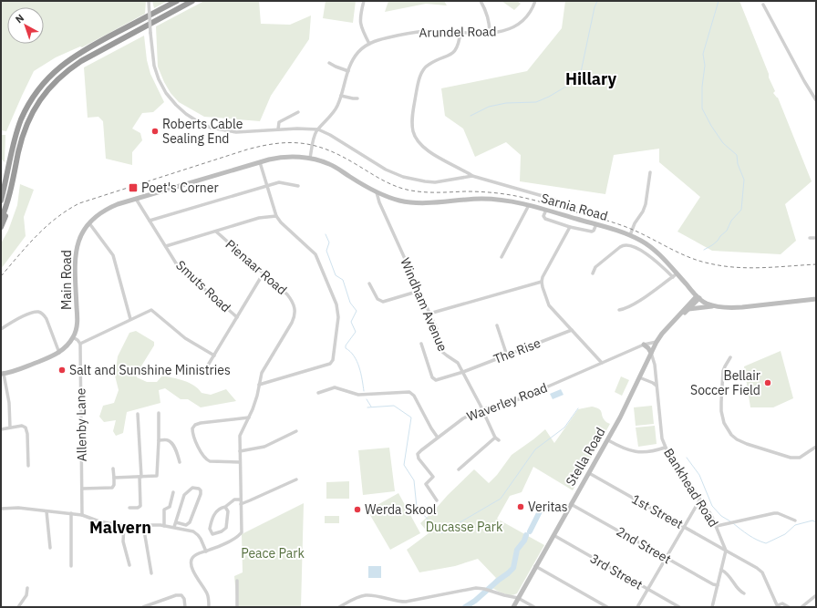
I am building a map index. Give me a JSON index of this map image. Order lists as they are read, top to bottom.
{
  "streets": {
    "main road": ["Sarnia Road", "Main Road", "Stella Road"],
    "street": [
      "Arundel Road",
      "Pienaar Road",
      "Smuts Road",
      "Windham Avenue",
      "The Rise",
      "Waverley Road",
      "Allenby Lane",
      "Bankhead Road",
      "1st Street",
      "2nd Street",
      "3rd Street"
    ]
  },
  "crossings": [
    ["Arundel Road", "Sarnia Road"],
    ["Arundel Road", "Main Road"],
    ["Sarnia Road", "Main Road"],
    ["Sarnia Road", "Windham Avenue"],
    ["Sarnia Road", "Stella Road"],
    ["Main Road", "Smuts Road"],
    ["Windham Avenue", "The Rise"],
    ["Windham Avenue", "Waverley Road"],
    ["Waverley Road", "Stella Road"],
    ["Stella Road", "Bankhead Road"],
    ["Stella Road", "1st Street"],
    ["Stella Road", "2nd Street"],
    ["Stella Road", "3rd Street"],
    ["Bankhead Road", "1st Street"]
  ],
  "districts": ["Hillary", "Malvern"],
  "parks": ["Ducasse Park", "Peace Park"],
  "places": {
    "other": [
      "Roberts Cable Sealing End",
      "Salt and Sunshine Ministries",
      "Bellair Soccer Field",
      "Veritas",
      "Werda Skool"
    ],
    "transit": ["Poet's Corner"]
  },
  "north": "top left"
}
